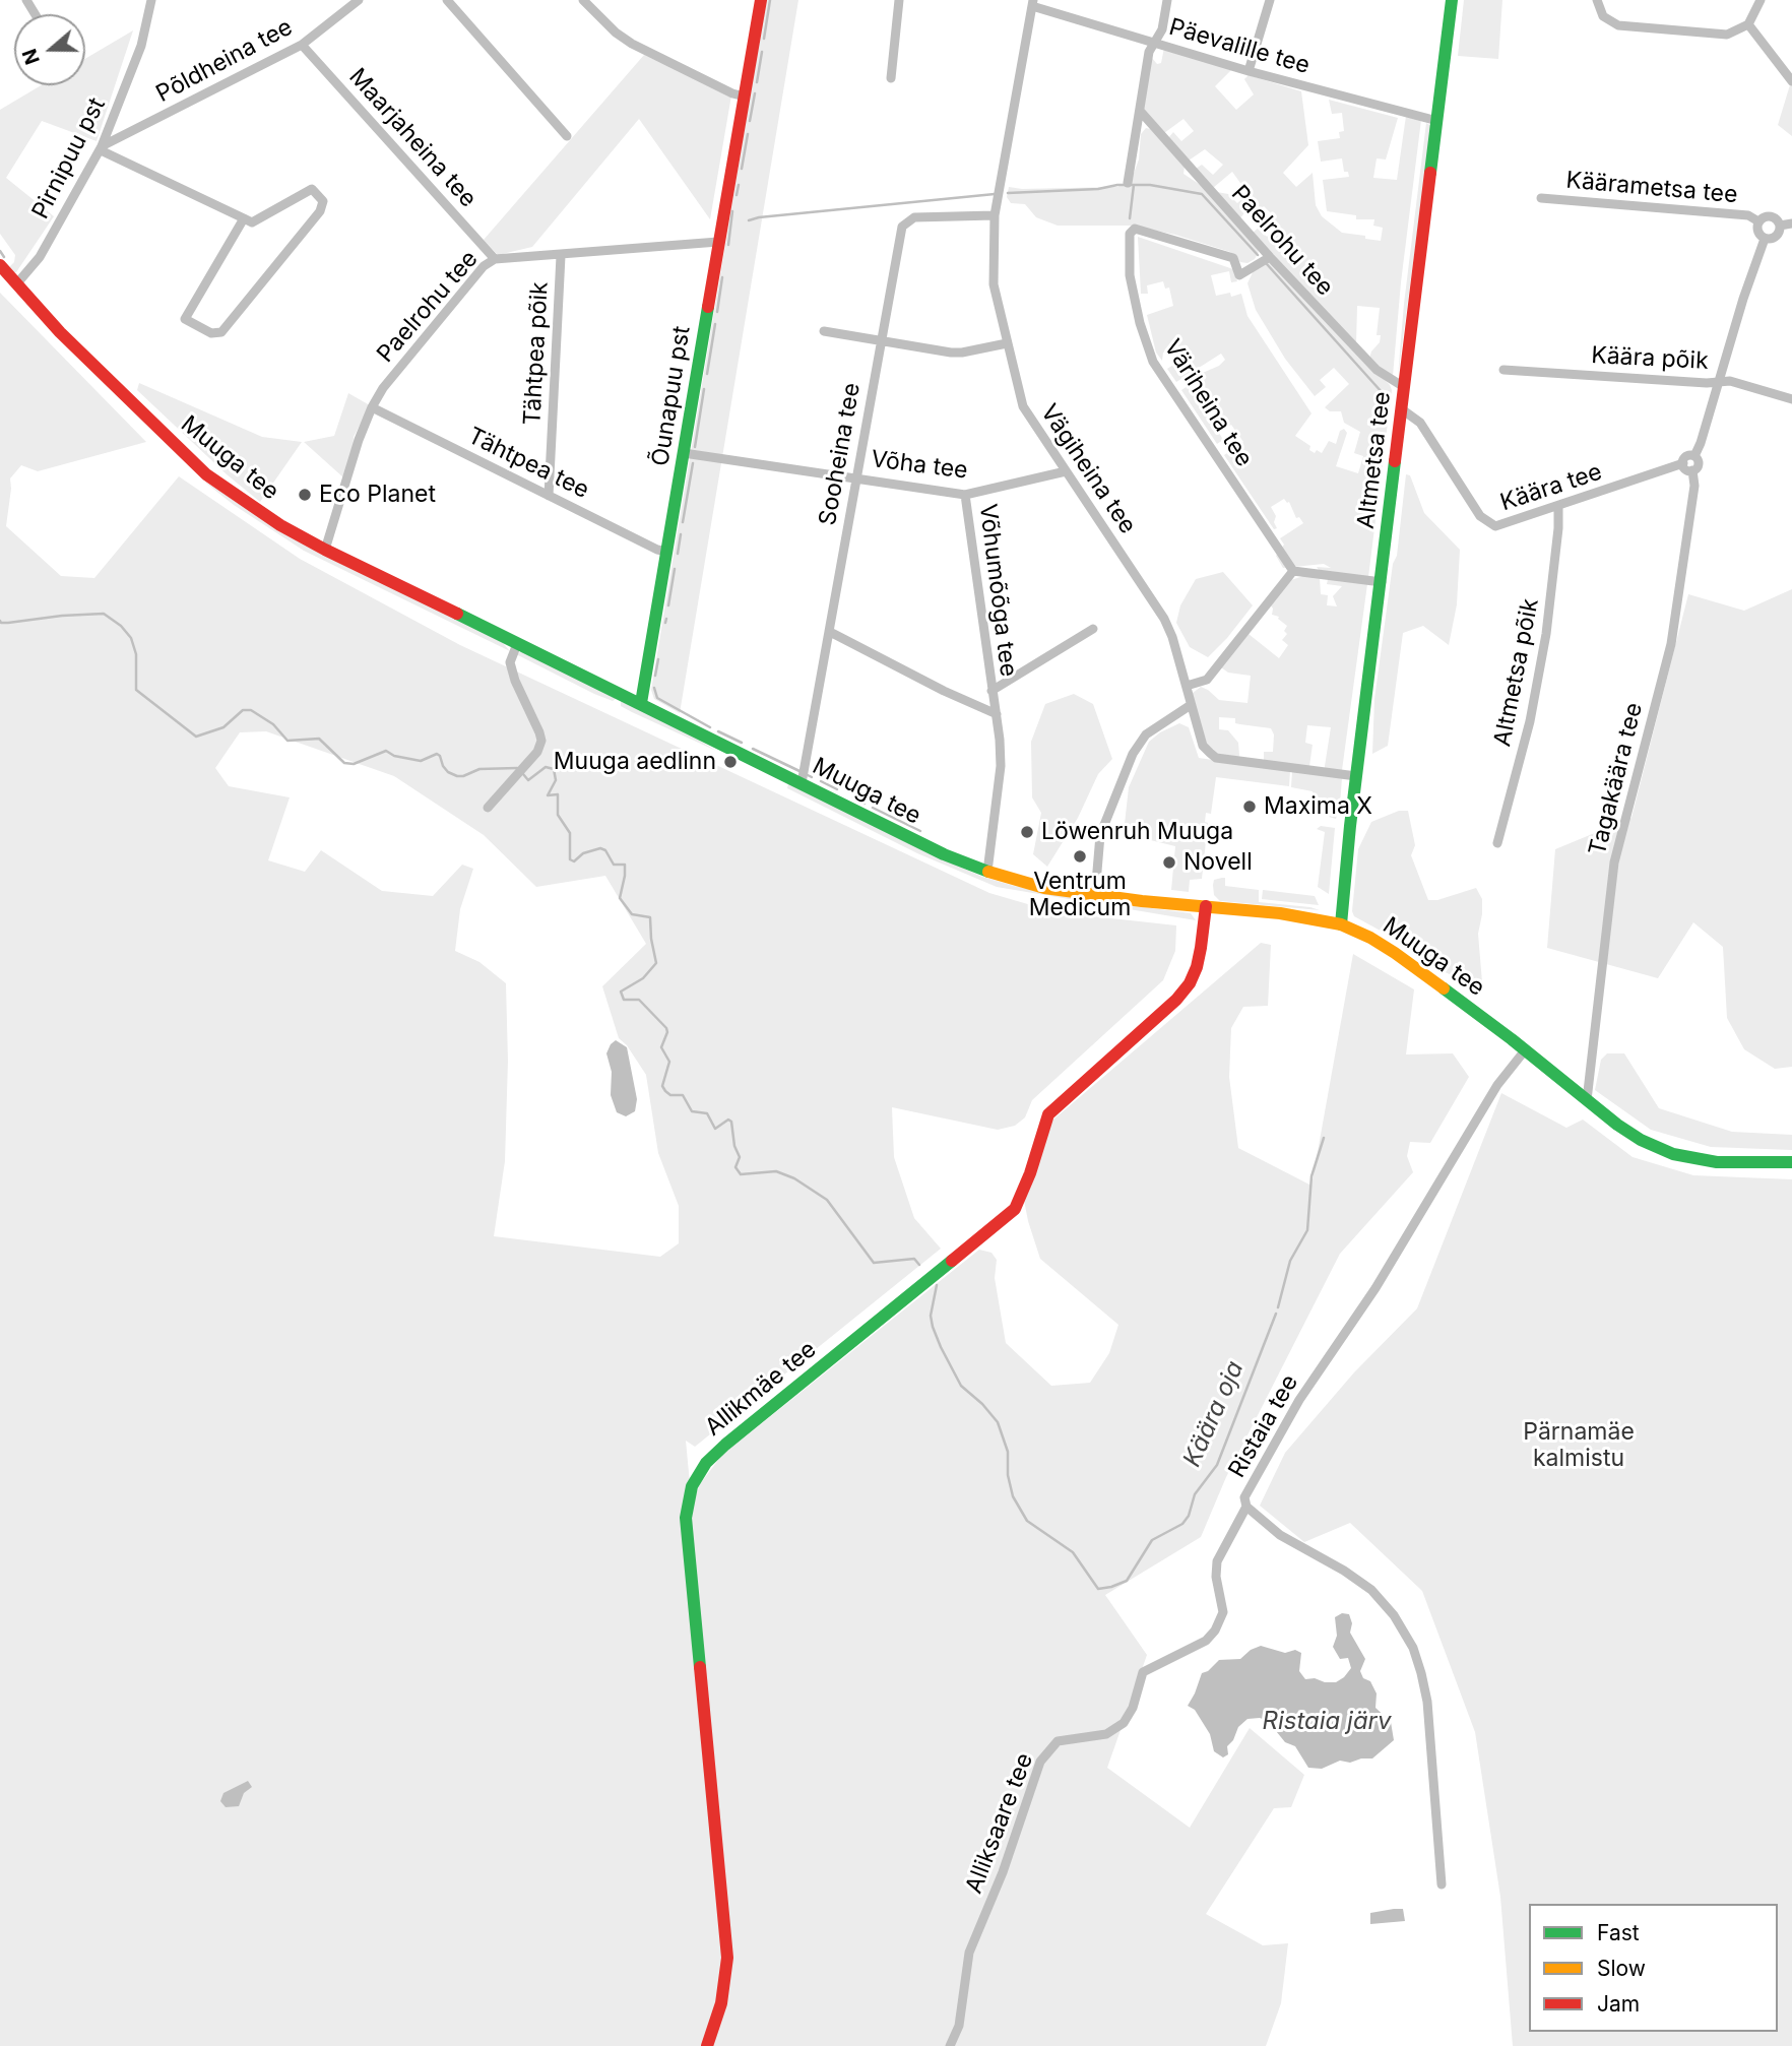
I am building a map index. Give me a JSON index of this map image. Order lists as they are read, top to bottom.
{
  "streets": {
    "street": [
      "Päevalille tee",
      "Põldheina tee",
      "Maarjaheina tee",
      "Pirnipuu pst",
      "Käärametsa tee",
      "Paelrohu tee",
      "Tähtpea põik",
      "Käära põik",
      "Õunapuu pst",
      "Väriheina tee",
      "Sooheina tee",
      "Muuga tee",
      "Altmetsa tee",
      "Tähtpea tee",
      "Võha tee",
      "Vägiheina tee",
      "Käära tee",
      "Võhumõõga tee",
      "Altmetsa põik",
      "Tagakäära tee",
      "Allikmäe tee",
      "Ristaia tee",
      "Alliksaare tee"
    ]
  },
  "crossings": [
    ["Päevalille tee", "Altmetsa tee"],
    ["Päevalille tee", "Vägiheina tee"],
    ["Põldheina tee", "Maarjaheina tee"],
    ["Põldheina tee", "Pirnipuu pst"],
    ["Maarjaheina tee", "Paelrohu tee"],
    ["Pirnipuu pst", "Muuga tee"],
    ["Paelrohu tee", "Tähtpea põik"],
    ["Paelrohu tee", "Õunapuu pst"],
    ["Paelrohu tee", "Väriheina tee"],
    ["Paelrohu tee", "Muuga tee"],
    ["Paelrohu tee", "Altmetsa tee"],
    ["Paelrohu tee", "Tähtpea tee"],
    ["Tähtpea põik", "Tähtpea tee"],
    ["Õunapuu pst", "Muuga tee"],
    ["Õunapuu pst", "Tähtpea tee"],
    ["Õunapuu pst", "Võha tee"],
    ["Sooheina tee", "Muuga tee"],
    ["Sooheina tee", "Võha tee"],
    ["Sooheina tee", "Vägiheina tee"],
    ["Muuga tee", "Altmetsa tee"],
    ["Muuga tee", "Võhumõõga tee"],
    ["Muuga tee", "Tagakäära tee"],
    ["Muuga tee", "Allikmäe tee"],
    ["Muuga tee", "Ristaia tee"],
    ["Altmetsa tee", "Vägiheina tee"],
    ["Altmetsa tee", "Käära tee"],
    ["Võha tee", "Vägiheina tee"],
    ["Võha tee", "Võhumõõga tee"],
    ["Käära tee", "Altmetsa põik"],
    ["Käära tee", "Tagakäära tee"],
    ["Ristaia tee", "Alliksaare tee"]
  ],
  "water": ["Käära oja", "Ristaia järv"],
  "parks": ["Pärnamäe kalmistu"],
  "places": [
    "Eco Planet",
    "Muuga aedlinn",
    "Maxima X",
    "Löwenruh Muuga",
    "Ventrum Medicum",
    "Novell"
  ],
  "legend": ["Fast", "Slow", "Jam"],
  "north": "left"
}
